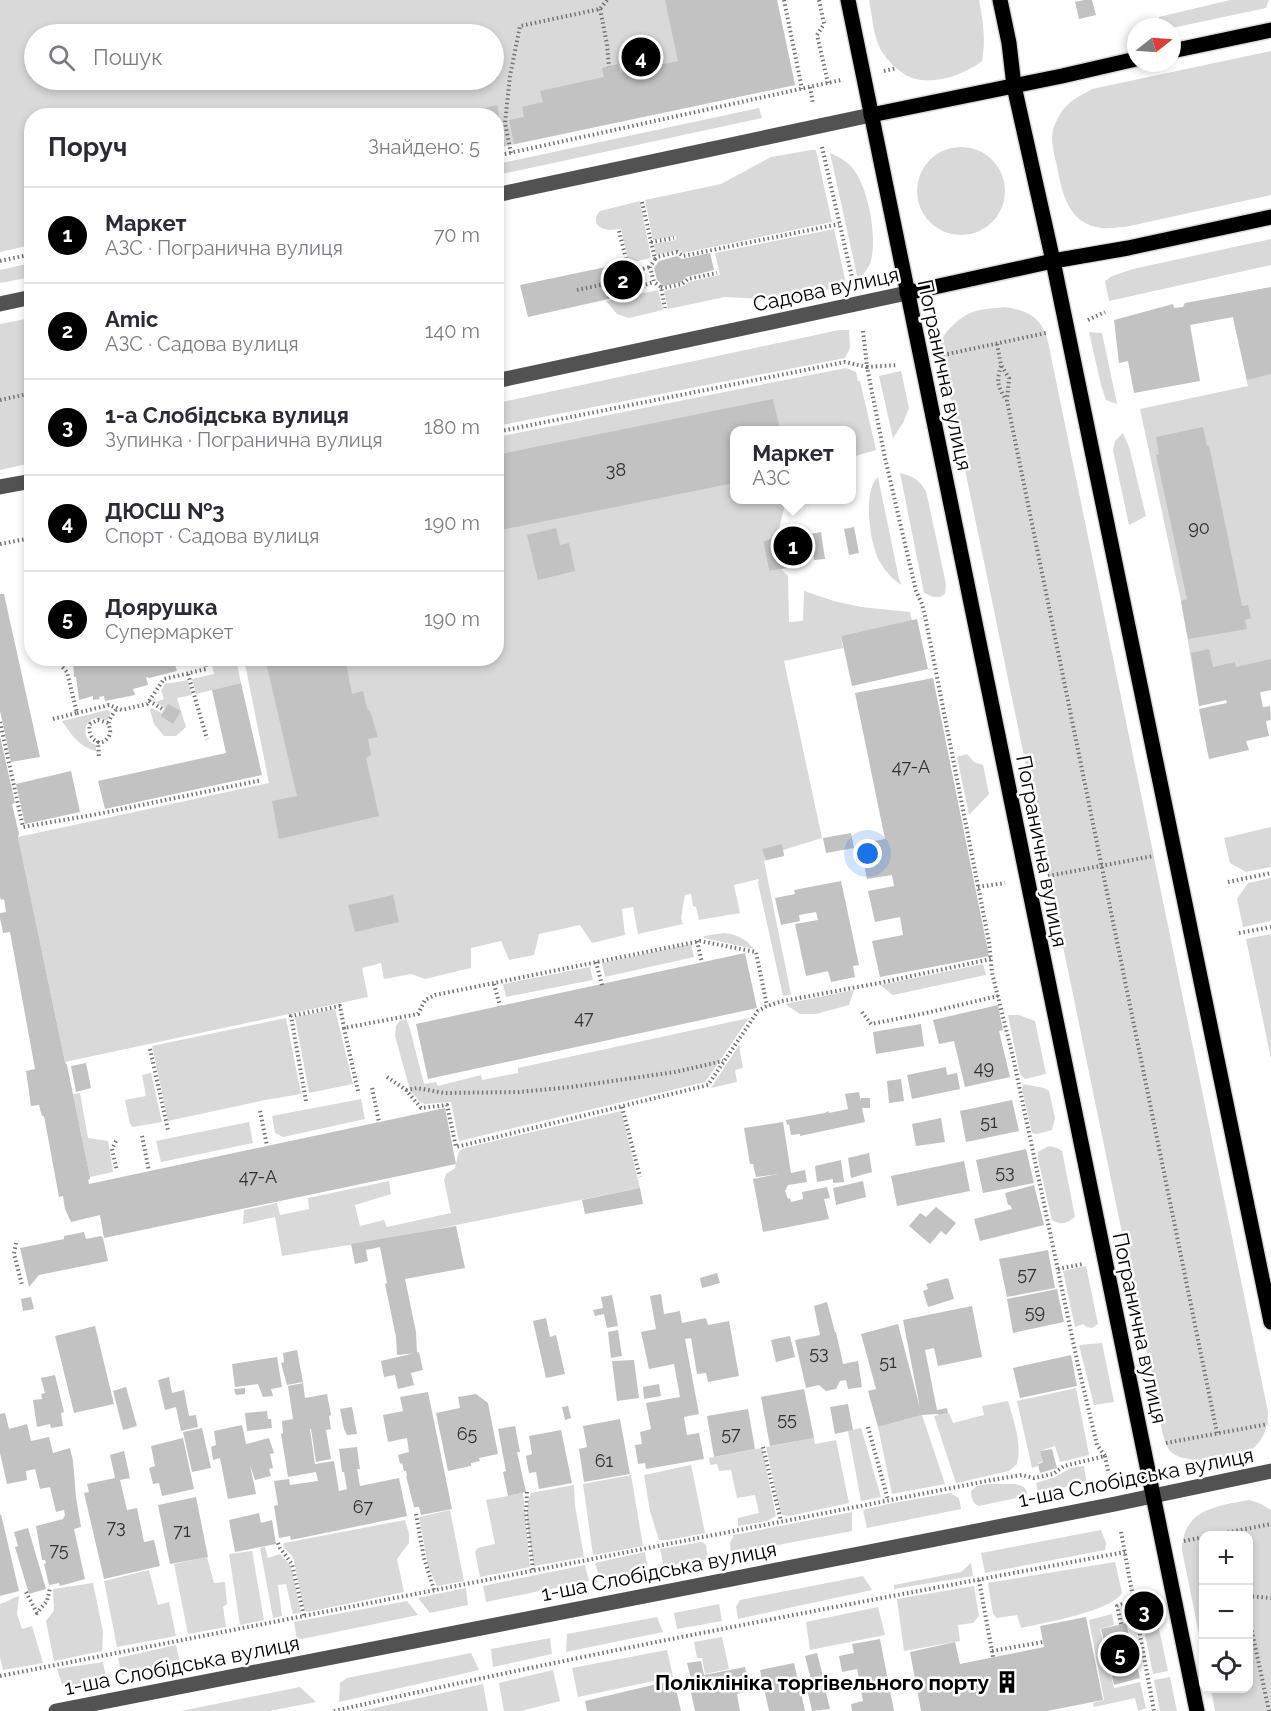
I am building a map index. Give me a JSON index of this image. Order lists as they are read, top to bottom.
{
  "streets": {
    "main road": ["Садова вулиця", "Погранична вулиця"],
    "street": ["1-ша Слобідська вулиця"]
  },
  "crossings": [
    ["Садова вулиця", "Погранична вулиця"],
    ["Погранична вулиця", "1-ша Слобідська вулиця"]
  ],
  "places": {
    "building": ["Поліклініка торгівельного порту"]
  },
  "house_numbers": [
    "38",
    "90",
    "47-А",
    "47",
    "49",
    "51",
    "53",
    "47-А",
    "57",
    "59",
    "53",
    "51",
    "55",
    "65",
    "57",
    "61",
    "67",
    "73",
    "71",
    "75"
  ],
  "north": "right",
  "page": {
    "search": "Пошук",
    "pins": [
      "4",
      "2",
      "1",
      "3",
      "5"
    ],
    "heading": ["Поруч", "Знайдено: 5"],
    "list": [
      {
        "mark": "1",
        "name": "Маркет",
        "note": "АЗС · Погранична вулиця",
        "value": "70 m"
      },
      {
        "mark": "2",
        "name": "Amic",
        "note": "АЗС · Садова вулиця",
        "value": "140 m"
      },
      {
        "mark": "3",
        "name": "1-а Слобідська вулиця",
        "note": "Зупинка · Погранична вулиця",
        "value": "180 m"
      },
      {
        "mark": "4",
        "name": "ДЮСШ №3",
        "note": "Спорт · Садова вулиця",
        "value": "190 m"
      },
      {
        "mark": "5",
        "name": "Доярушка",
        "note": "Супермаркет",
        "value": "190 m"
      }
    ],
    "popup": ["Маркет", "АЗС"],
    "map_buttons": ["+", "−"]
  }
}
